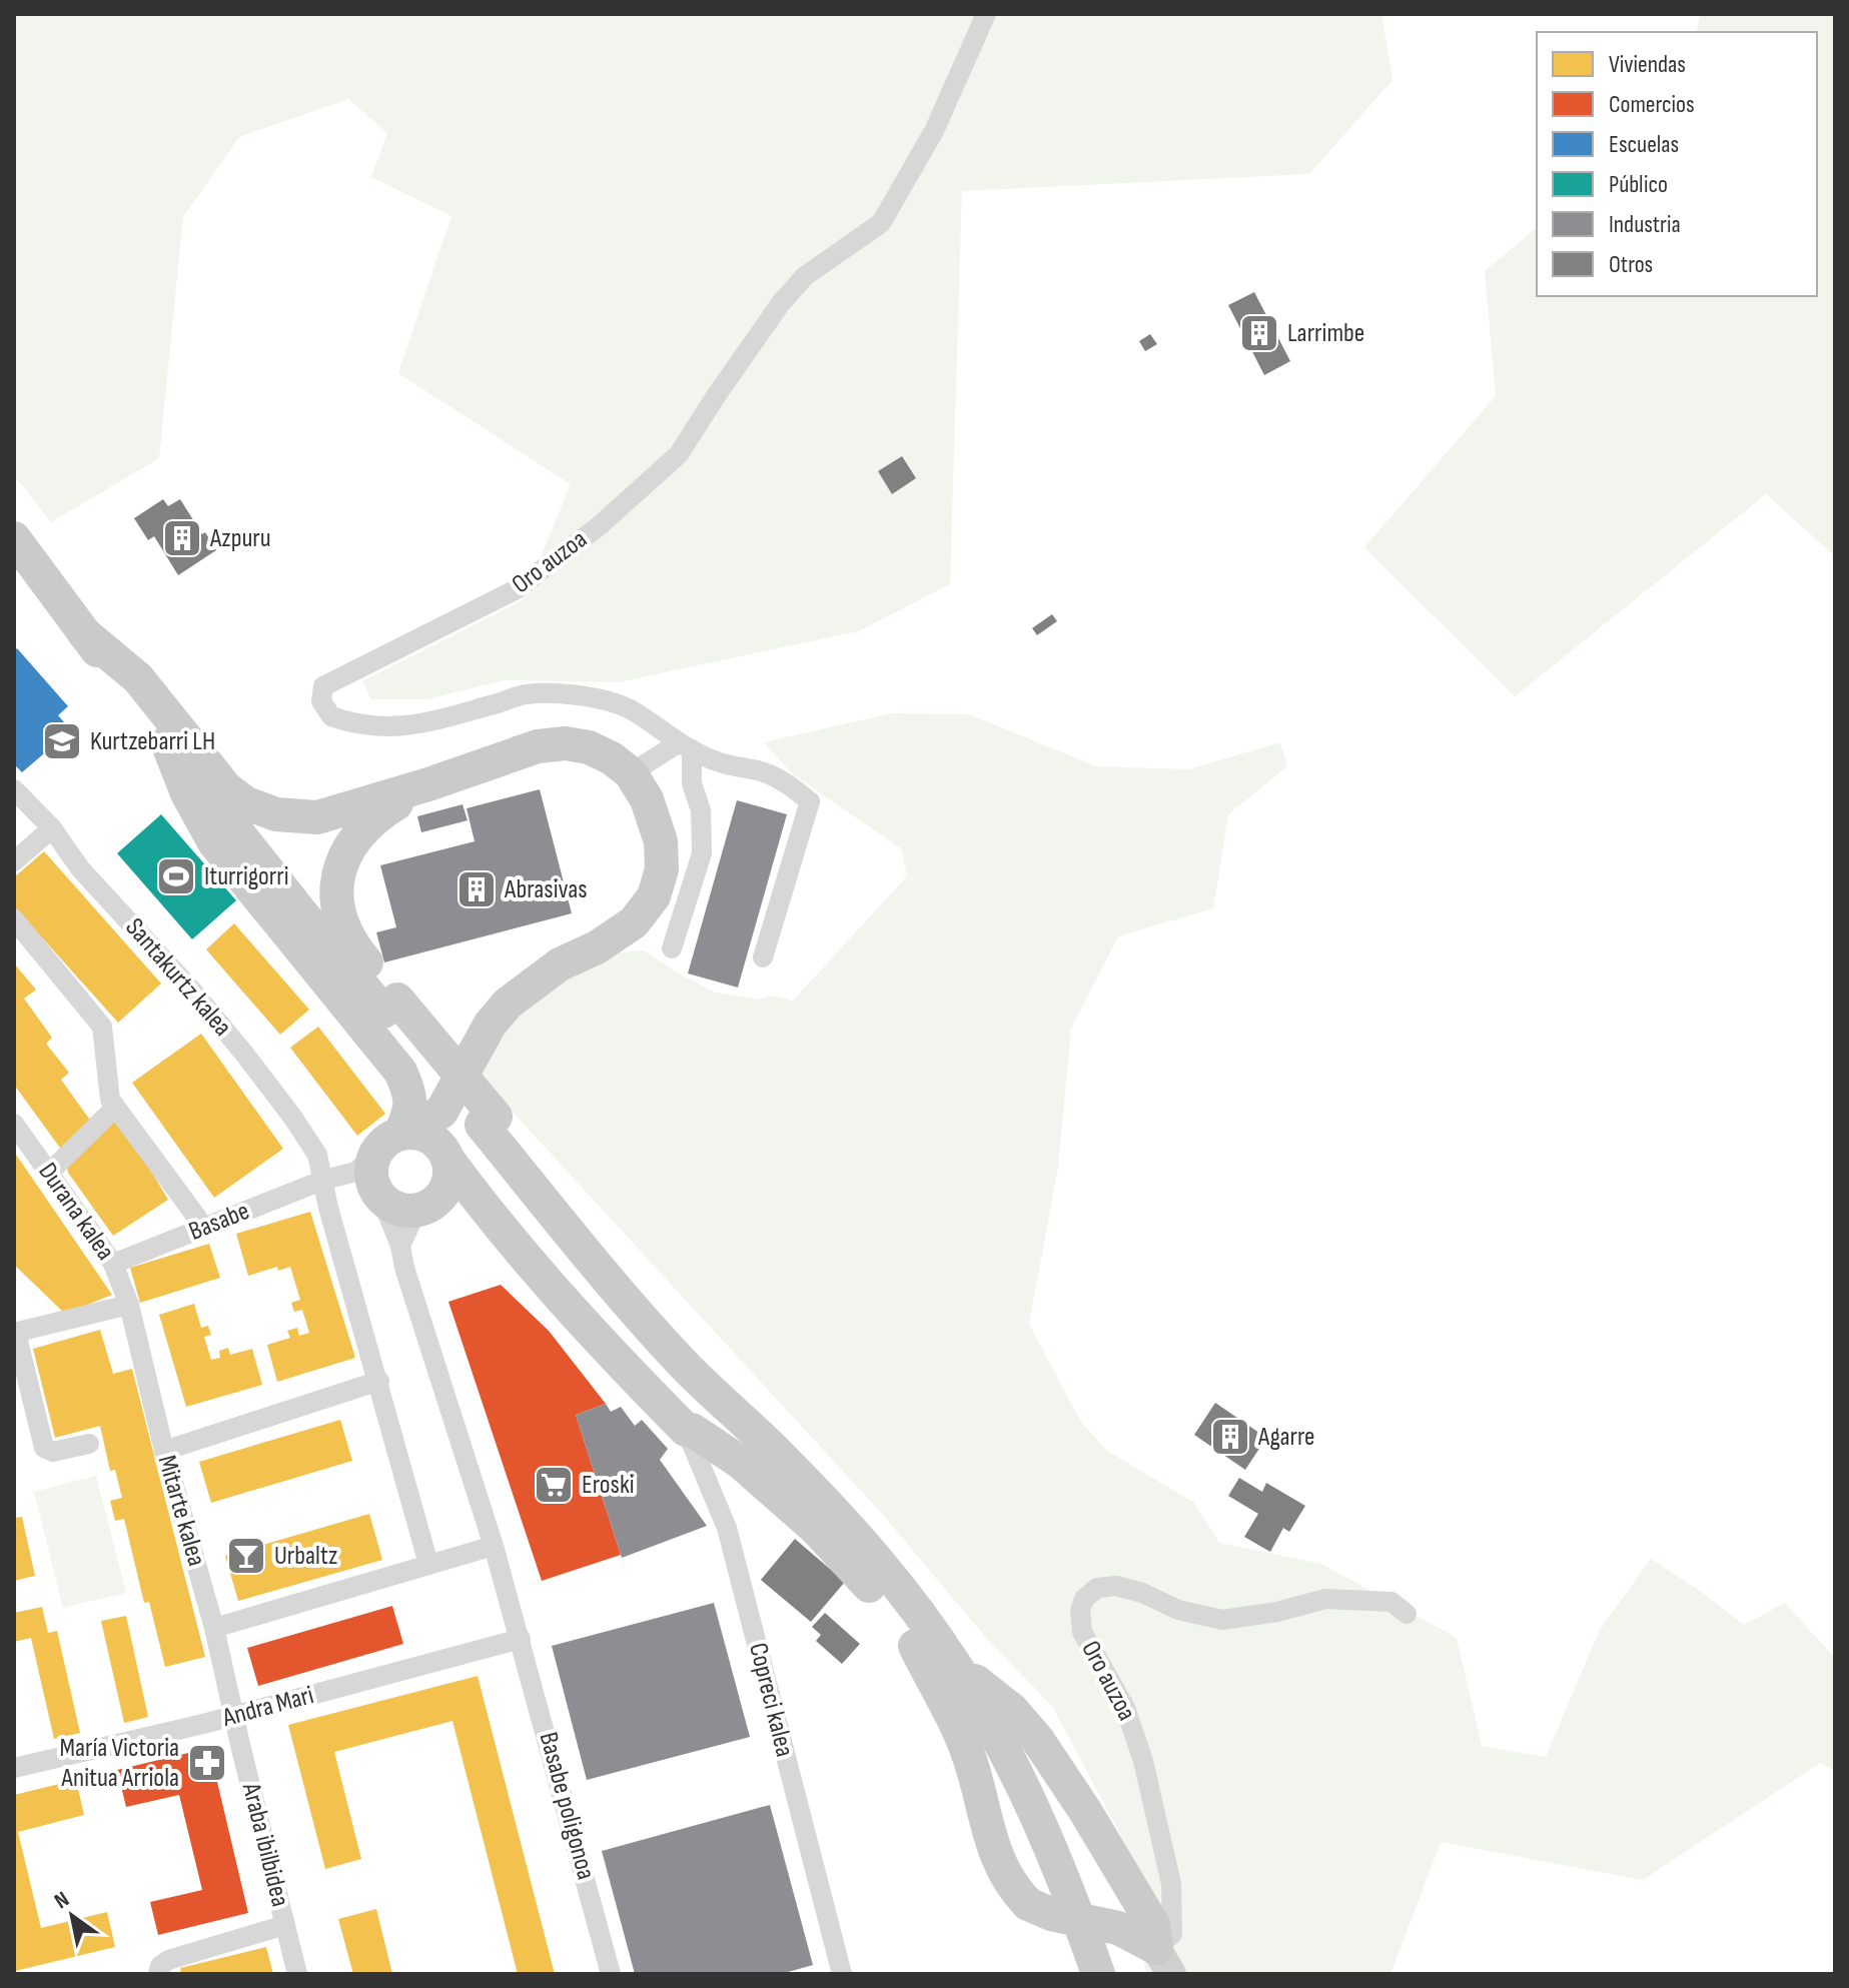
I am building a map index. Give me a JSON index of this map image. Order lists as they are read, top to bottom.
{
  "streets": {
    "street": [
      "Oro auzoa",
      "Santakurtz kalea",
      "Durana kalea",
      "Basabe",
      "Mitarte kalea",
      "Copreci kalea",
      "Andra Mari",
      "Basabe poligonoa",
      "Araba ibilbidea"
    ]
  },
  "crossings": [
    ["Santakurtz kalea", "Basabe"],
    ["Durana kalea", "Basabe"],
    ["Durana kalea", "Mitarte kalea"],
    ["Basabe", "Basabe poligonoa"],
    ["Mitarte kalea", "Andra Mari"],
    ["Mitarte kalea", "Araba ibilbidea"],
    ["Andra Mari", "Basabe poligonoa"],
    ["Andra Mari", "Araba ibilbidea"]
  ],
  "places": {
    "building": [
      "Larrimbe",
      "Azpuru",
      "Abrasivas",
      "Agarre"
    ],
    "school or university": ["Kurtzebarri LH"],
    "sports": ["Iturrigorri"],
    "supermarket": ["Eroski"],
    "bar": ["Urbaltz"],
    "pharmacy": ["María Victoria Anitua Arriola"]
  },
  "legend": [
    "Viviendas",
    "Comercios",
    "Escuelas",
    "Público",
    "Industria",
    "Otros"
  ],
  "north": "top left"
}
